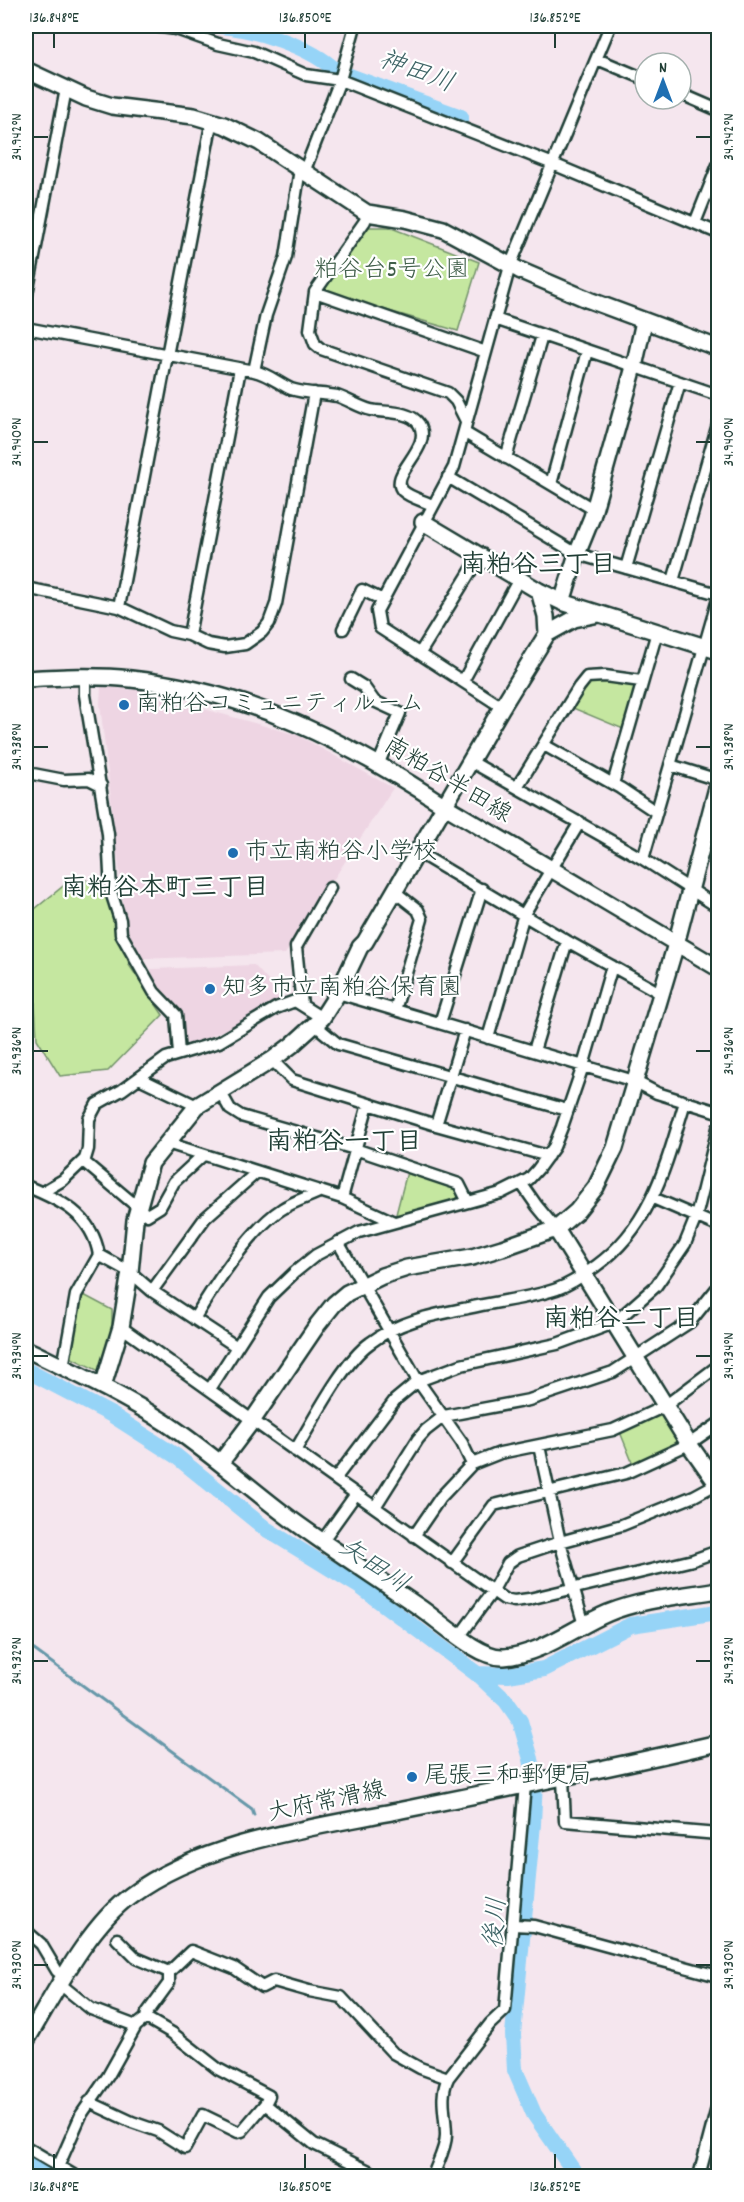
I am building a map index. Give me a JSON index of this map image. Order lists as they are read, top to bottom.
{
  "streets": {
    "street": ["南粕谷半田線", "大府常滑線"]
  },
  "districts": [
    "南粕谷三丁目",
    "南粕谷本町三丁目",
    "南粕谷一丁目",
    "南粕谷二丁目"
  ],
  "water": ["神田川", "矢田川", "後川"],
  "parks": ["粕谷台5号公園"],
  "places": [
    "南粕谷コミュニティルーム",
    "市立南粕谷小学校",
    "知多市立南粕谷保育園",
    "尾張三和郵便局"
  ],
  "north": "top",
  "coordinates": [
    "136.848°E",
    "136.850°E",
    "136.852°E",
    "34.942°N",
    "34.940°N",
    "34.938°N",
    "34.936°N",
    "34.934°N",
    "34.932°N",
    "34.930°N"
  ]
}
